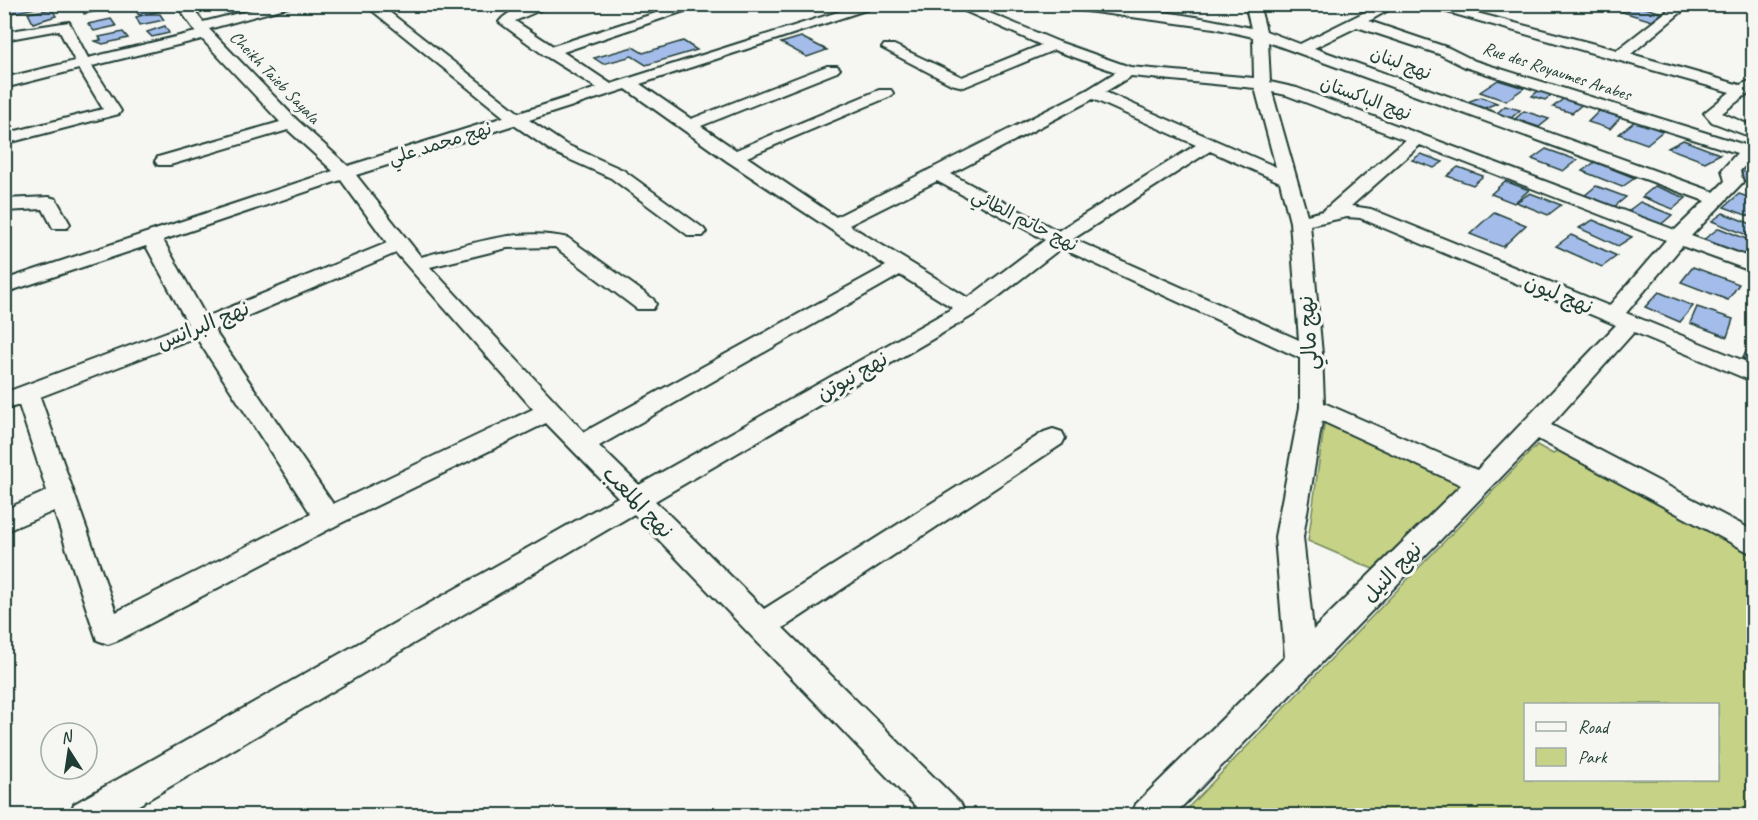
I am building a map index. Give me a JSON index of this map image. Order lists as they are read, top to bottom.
{
  "streets": {
    "street": [
      "نهج لبنان",
      "Rue des Royaumes Arabes",
      "Cheikh Taieb Sayala",
      "نهج الباكستان",
      "نهج محمد علي",
      "نهج حاتم الطائي",
      "نهج ليون",
      "نهج البرانس",
      "نهج مالي",
      "نهج نيوتن",
      "نهج الملعب",
      "نهج النيل"
    ]
  },
  "crossings": [
    ["نهج لبنان", "نهج مالي"],
    ["نهج لبنان", "نهج النيل"],
    ["Cheikh Taieb Sayala", "نهج محمد علي"],
    ["Cheikh Taieb Sayala", "نهج الملعب"],
    ["نهج الباكستان", "نهج حاتم الطائي"],
    ["نهج الباكستان", "نهج مالي"],
    ["نهج الباكستان", "نهج النيل"],
    ["نهج محمد علي", "نهج الملعب"],
    ["نهج حاتم الطائي", "نهج مالي"],
    ["نهج حاتم الطائي", "نهج نيوتن"],
    ["نهج ليون", "نهج النيل"],
    ["نهج البرانس", "نهج الملعب"],
    ["نهج مالي", "نهج النيل"],
    ["نهج نيوتن", "نهج الملعب"]
  ],
  "legend": ["Road", "Park"],
  "north": "top"
}
